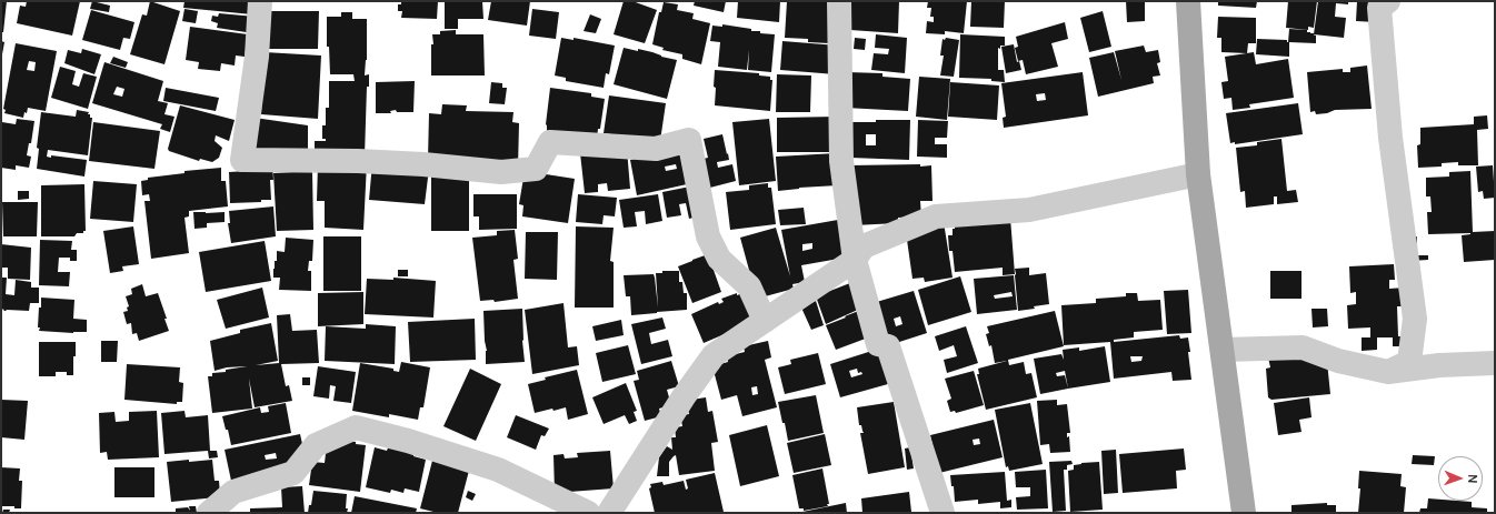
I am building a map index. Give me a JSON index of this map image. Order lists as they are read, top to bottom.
{
  "north": "right"
}
